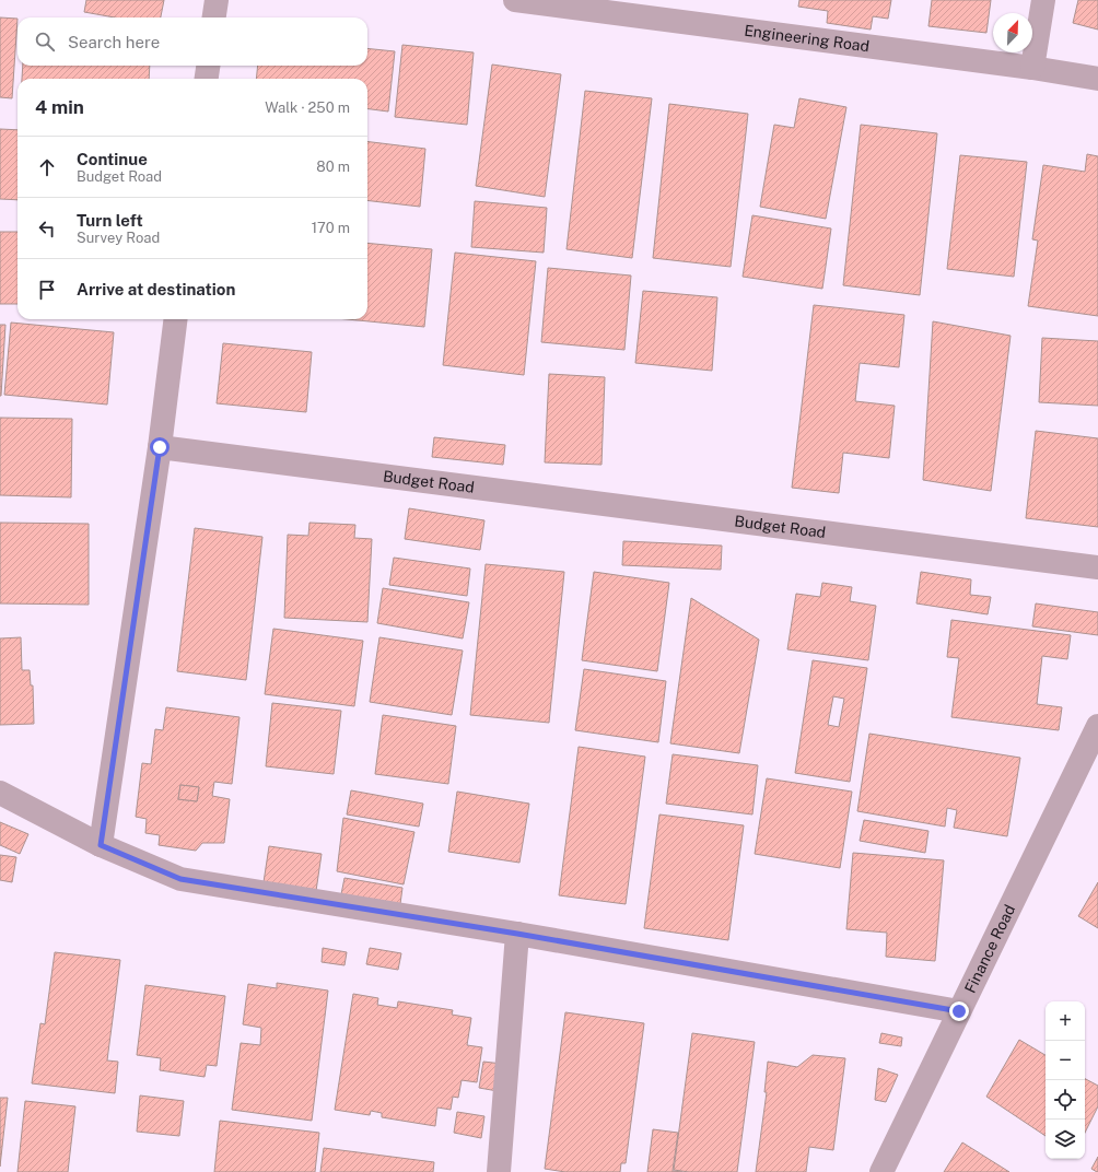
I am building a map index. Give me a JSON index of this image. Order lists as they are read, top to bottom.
{
  "streets": {
    "street": ["Engineering Road", "Budget Road", "Finance Road"]
  },
  "north": "top right",
  "page": {
    "search": "Search here",
    "heading": ["4 min", "Walk · 250 m"],
    "list": [
      ["Continue", "Budget Road", "80 m"],
      ["Turn left", "Survey Road", "170 m"],
      "Arrive at destination"
    ],
    "map_buttons": ["+", "−"]
  }
}
